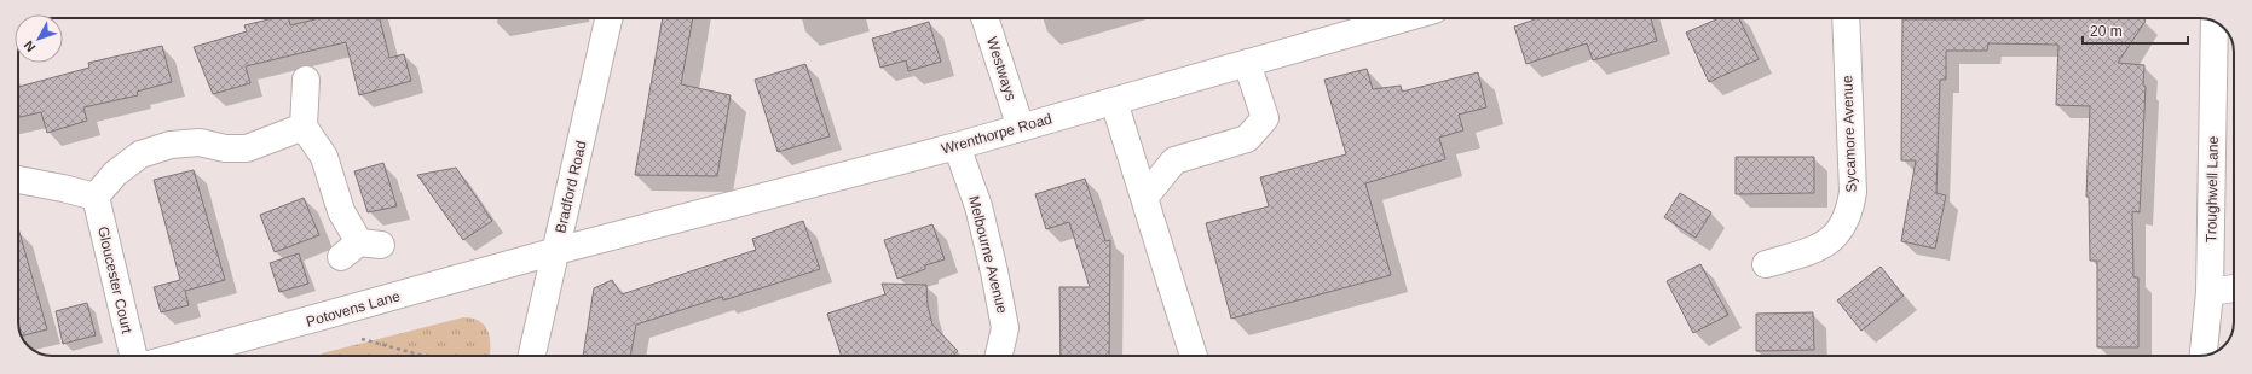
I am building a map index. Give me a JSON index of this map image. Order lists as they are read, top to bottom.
{
  "streets": {
    "street": [
      "Westways",
      "Wrenthorpe Road",
      "Sycamore Avenue",
      "Bradford Road",
      "Troughwell Lane",
      "Melbourne Avenue",
      "Gloucester Court",
      "Potovens Lane"
    ]
  },
  "crossings": [
    ["Westways", "Wrenthorpe Road"],
    ["Wrenthorpe Road", "Bradford Road"],
    ["Wrenthorpe Road", "Melbourne Avenue"],
    ["Wrenthorpe Road", "Potovens Lane"],
    ["Bradford Road", "Potovens Lane"]
  ],
  "scale_bar": "20 m",
  "north": "bottom left"
}
